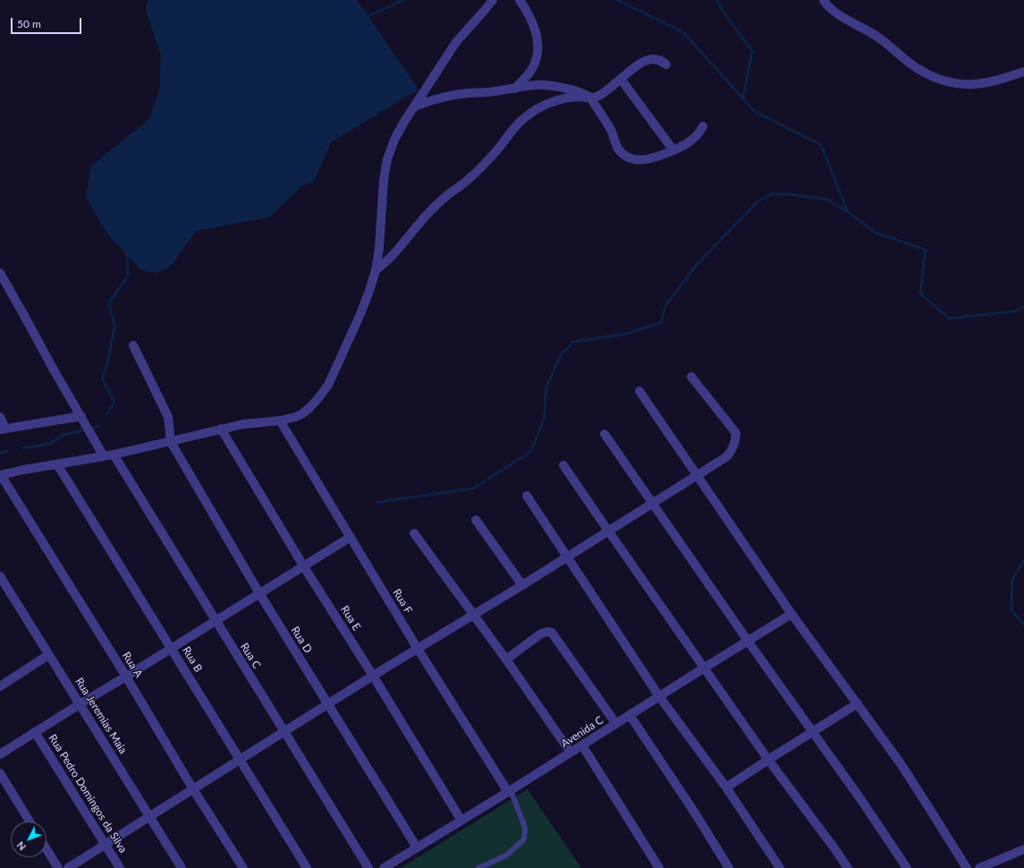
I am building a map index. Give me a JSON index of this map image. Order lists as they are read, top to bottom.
{
  "streets": {
    "street": [
      "Rua F",
      "Rua E",
      "Rua D",
      "Rua C",
      "Rua B",
      "Rua A",
      "Rua Jeremias Maia",
      "Avenida C",
      "Rua Pedro Domingos da Silva"
    ]
  },
  "crossings": [
    ["Rua F", "Avenida C"],
    ["Rua E", "Avenida C"],
    ["Rua D", "Avenida C"]
  ],
  "scale_bar": "50 m",
  "north": "bottom left"
}
